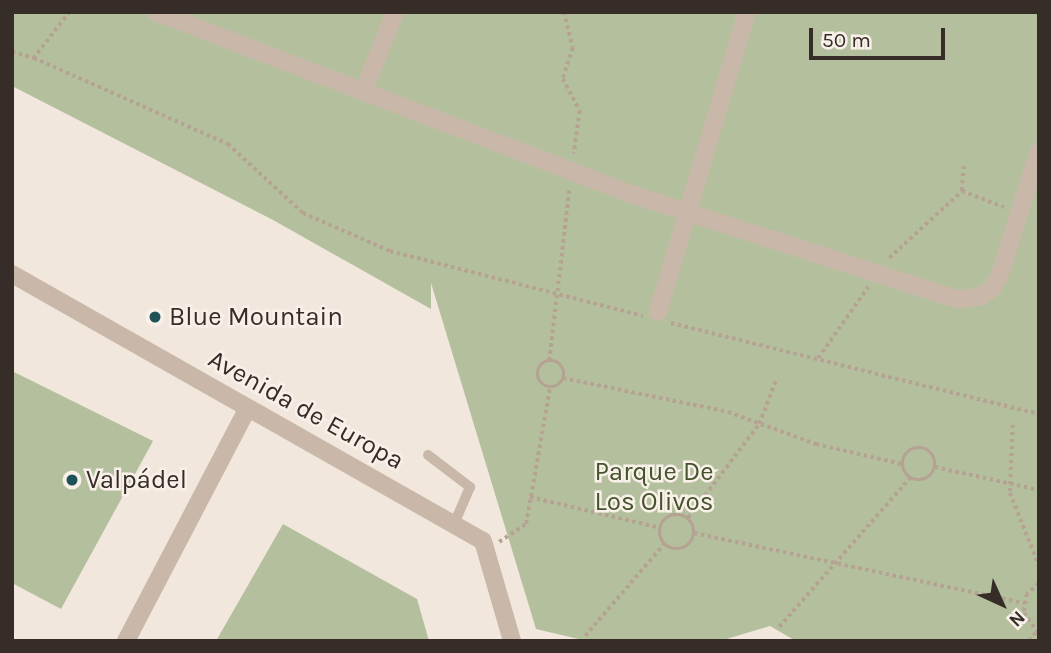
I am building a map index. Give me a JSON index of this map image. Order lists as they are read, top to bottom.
{
  "streets": {
    "street": ["Avenida de Europa"]
  },
  "parks": ["Parque De Los Olivos"],
  "places": ["Blue Mountain", "Valpádel"],
  "scale_bar": "50 m",
  "north": "bottom right"
}
